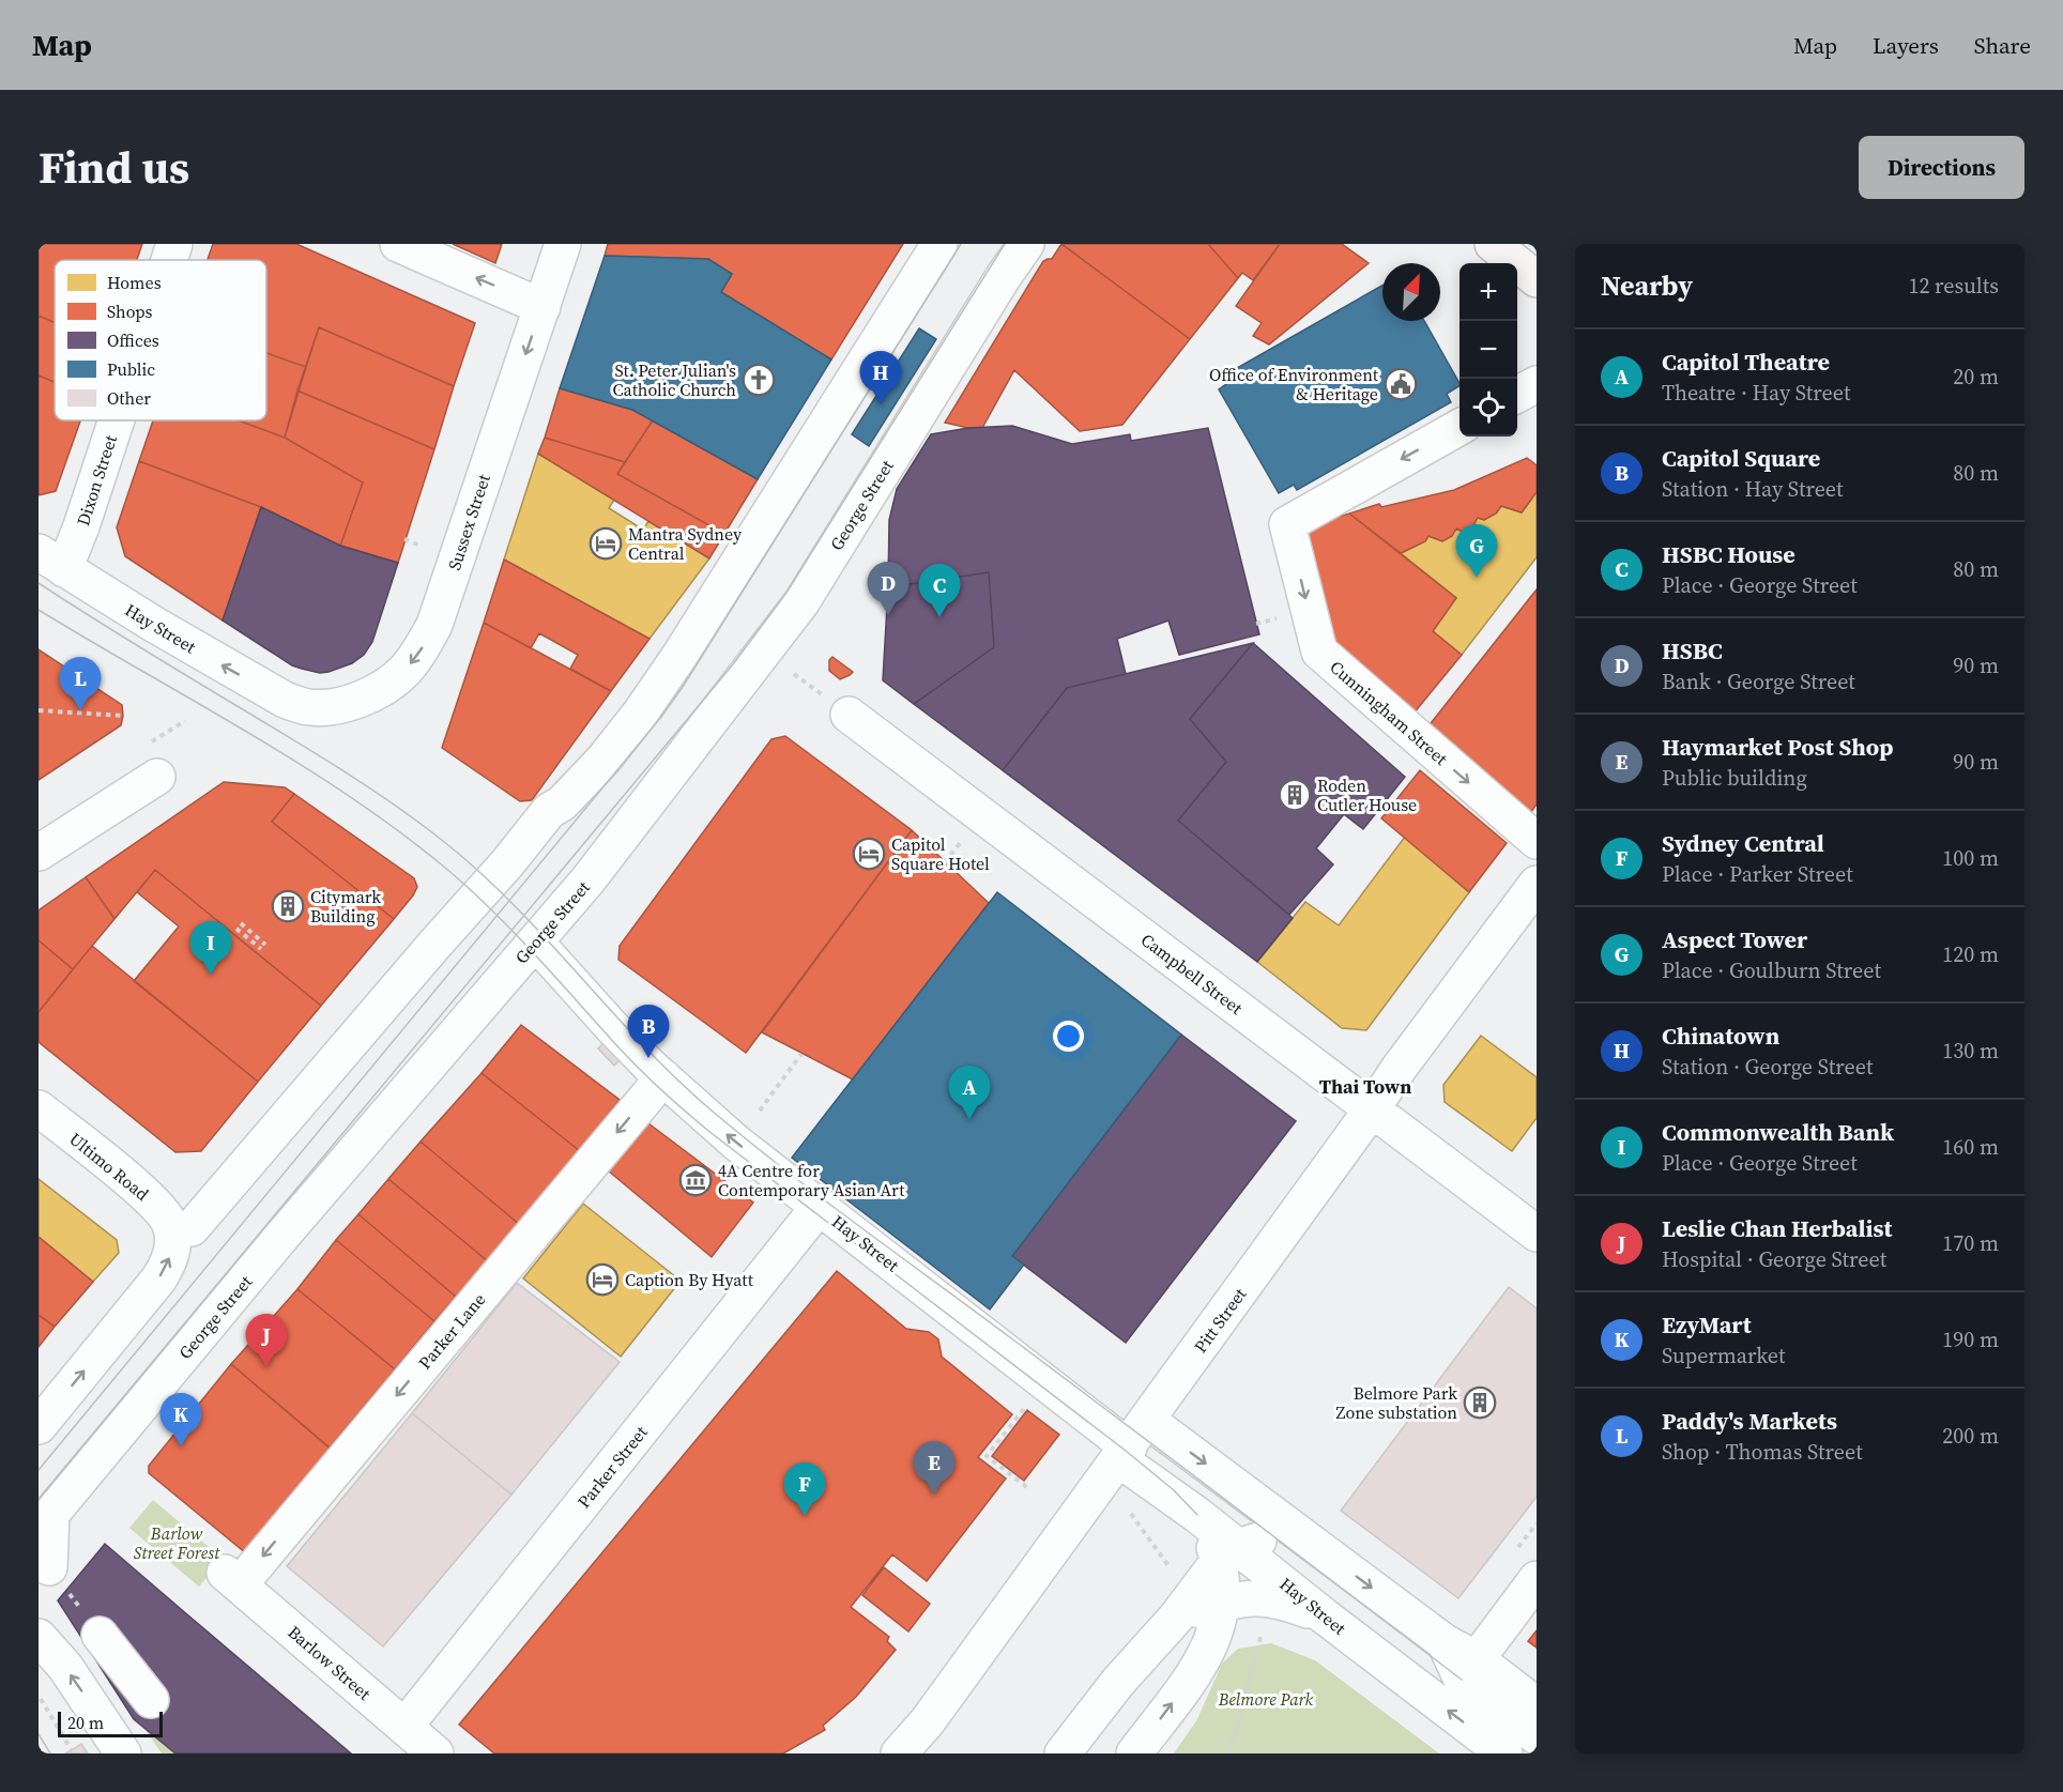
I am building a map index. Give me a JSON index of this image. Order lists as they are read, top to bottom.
{
  "streets": {
    "street": [
      "Dixon Street",
      "George Street",
      "Sussex Street",
      "Hay Street",
      "Cunningham Street",
      "Campbell Street",
      "Ultimo Road",
      "Pitt Street",
      "Parker Lane",
      "Parker Street",
      "Barlow Street"
    ]
  },
  "crossings": [
    ["Dixon Street", "Hay Street"],
    ["George Street", "Hay Street"],
    ["Sussex Street", "Hay Street"],
    ["Hay Street", "Pitt Street"],
    ["Hay Street", "Parker Lane"],
    ["Hay Street", "Parker Street"],
    ["Campbell Street", "Pitt Street"],
    ["Parker Lane", "Barlow Street"],
    ["Parker Street", "Barlow Street"]
  ],
  "districts": ["Thai Town"],
  "parks": ["Barlow Street Forest", "Belmore Park"],
  "places": {
    "church": ["St. Peter Julian's Catholic Church"],
    "public building": ["Office of Environment & Heritage"],
    "hotel": ["Mantra Sydney Central", "Capitol Square Hotel", "Caption By Hyatt"],
    "building": ["Roden Cutler House", "Citymark Building", "Belmore Park Zone substation"],
    "museum": ["4A Centre for Contemporary Asian Art"]
  },
  "legend": [
    "Homes",
    "Shops",
    "Offices",
    "Public",
    "Other"
  ],
  "scale_bar": "20 m",
  "north": "top right",
  "page": {
    "header": "Map",
    "nav": ["Map", "Layers", "Share"],
    "title": "Find us",
    "buttons": "Directions",
    "heading": ["Nearby", "12 results"],
    "map_buttons": ["+", "−"],
    "list": [
      {
        "mark": "A",
        "name": "Capitol Theatre",
        "note": "Theatre · Hay Street",
        "value": "20 m"
      },
      {
        "mark": "B",
        "name": "Capitol Square",
        "note": "Station · Hay Street",
        "value": "80 m"
      },
      {
        "mark": "C",
        "name": "HSBC House",
        "note": "Place · George Street",
        "value": "80 m"
      },
      {
        "mark": "D",
        "name": "HSBC",
        "note": "Bank · George Street",
        "value": "90 m"
      },
      {
        "mark": "E",
        "name": "Haymarket Post Shop",
        "note": "Public building",
        "value": "90 m"
      },
      {
        "mark": "F",
        "name": "Sydney Central",
        "note": "Place · Parker Street",
        "value": "100 m"
      },
      {
        "mark": "G",
        "name": "Aspect Tower",
        "note": "Place · Goulburn Street",
        "value": "120 m"
      },
      {
        "mark": "H",
        "name": "Chinatown",
        "note": "Station · George Street",
        "value": "130 m"
      },
      {
        "mark": "I",
        "name": "Commonwealth Bank",
        "note": "Place · George Street",
        "value": "160 m"
      },
      {
        "mark": "J",
        "name": "Leslie Chan Herbalist",
        "note": "Hospital · George Street",
        "value": "170 m"
      },
      {
        "mark": "K",
        "name": "EzyMart",
        "note": "Supermarket",
        "value": "190 m"
      },
      {
        "mark": "L",
        "name": "Paddy's Markets",
        "note": "Shop · Thomas Street",
        "value": "200 m"
      }
    ],
    "pins": [
      "H",
      "G",
      "D",
      "C",
      "L",
      "I",
      "B",
      "A",
      "J",
      "K",
      "E",
      "F"
    ],
    "scale": "20 m"
  }
}
